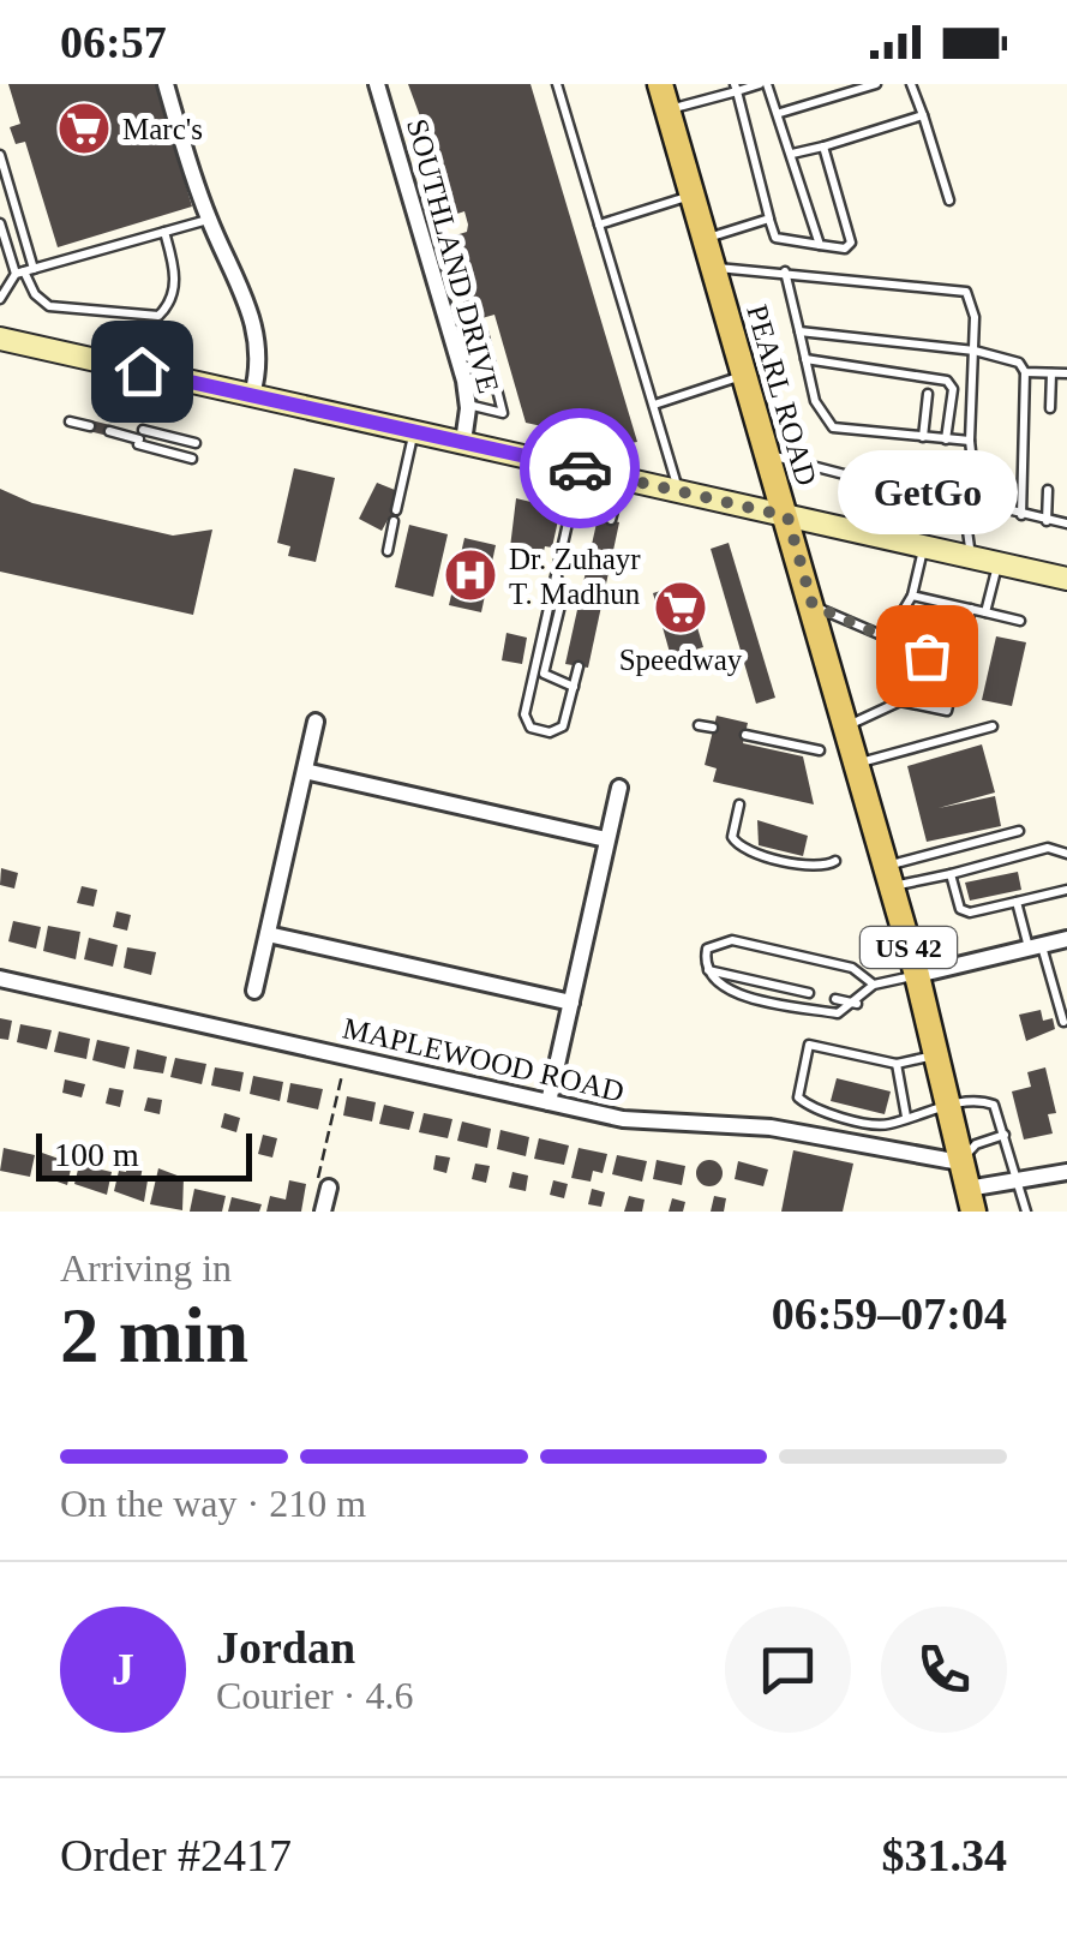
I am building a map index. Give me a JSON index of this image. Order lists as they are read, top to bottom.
{
  "streets": {
    "main road": ["PEARL ROAD", "US 42"],
    "street": ["SOUTHLAND DRIVE", "MAPLEWOOD ROAD"]
  },
  "crossings": [
    ["PEARL ROAD", "MAPLEWOOD ROAD"]
  ],
  "places": {
    "supermarket": ["Marc's", "Speedway"],
    "hospital": ["Dr. Zuhayr T. Madhun"],
    "other": ["GetGo"]
  },
  "scale_bar": "100 m",
  "page": {
    "status": "06:57",
    "bubble": "GetGo",
    "scale": "100 m",
    "heading": ["2 min", "Arriving in", "06:59–07:04"],
    "panel": [
      "Jordan",
      "Courier · 4.6",
      "Order #2417",
      "$31.34"
    ],
    "bar": "On the way · 210 m",
    "round": "J"
  }
}
